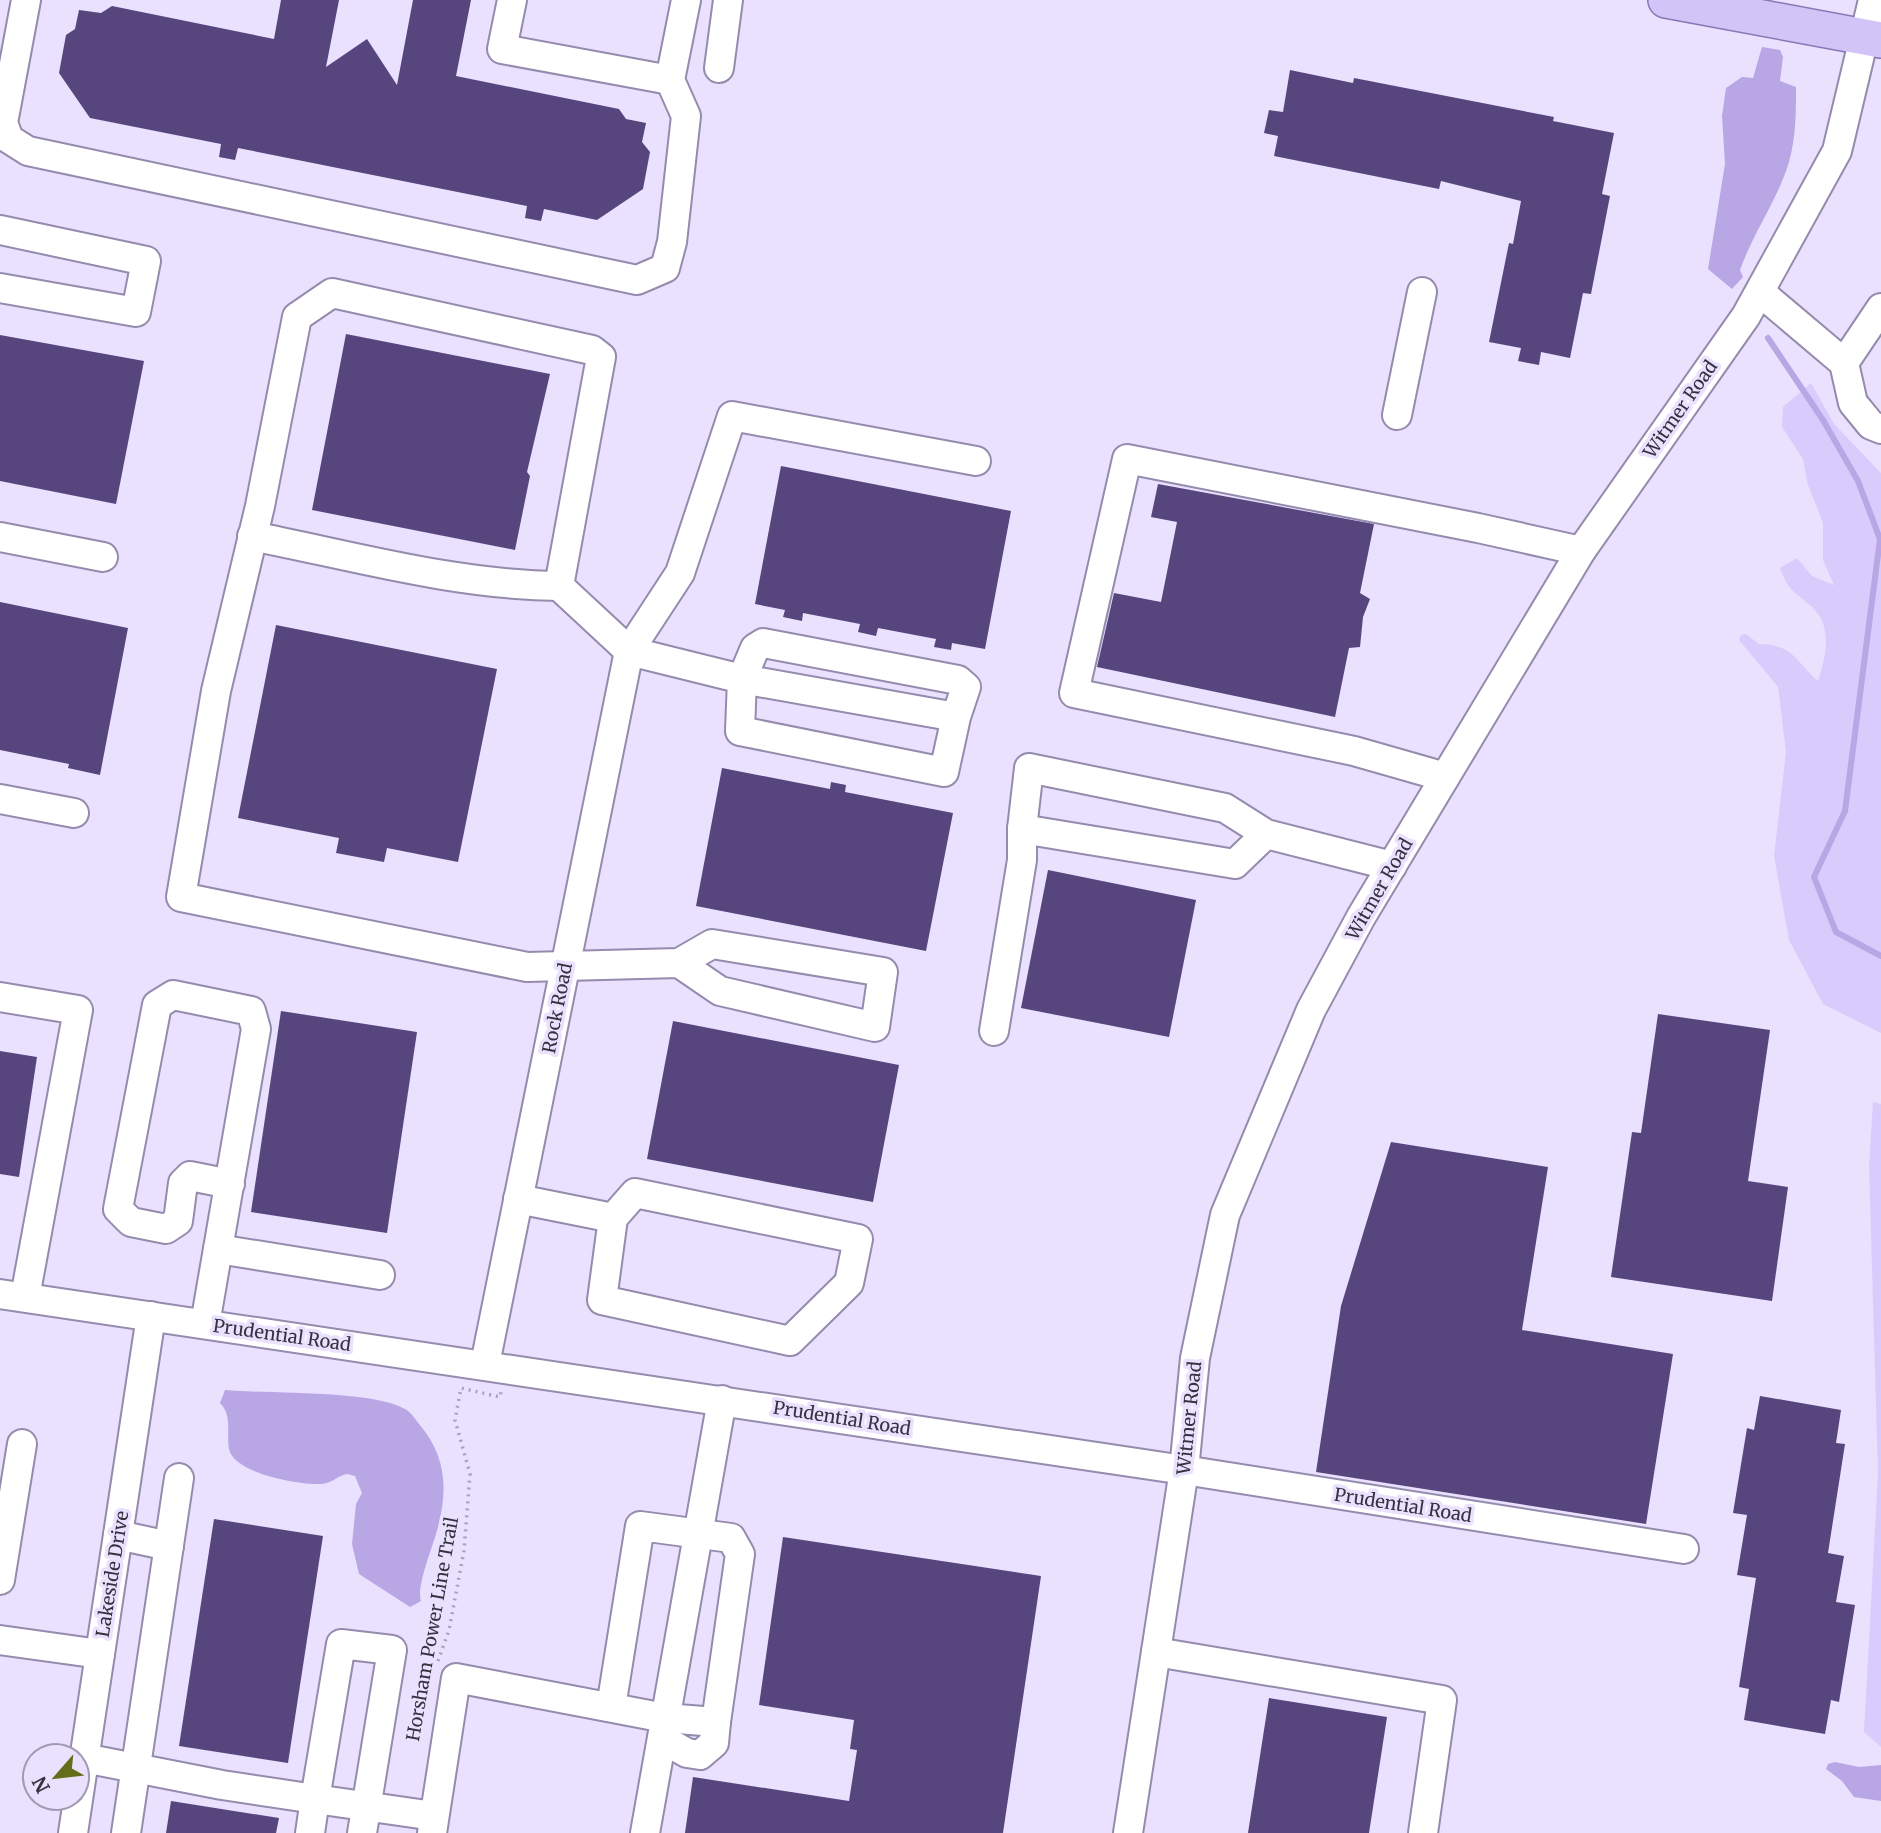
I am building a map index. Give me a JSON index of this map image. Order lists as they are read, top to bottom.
{
  "streets": {
    "street": [
      "Witmer Road",
      "Rock Road",
      "Prudential Road",
      "Lakeside Drive"
    ],
    "path": ["Horsham Power Line Trail"]
  },
  "crossings": [
    ["Witmer Road", "Prudential Road"],
    ["Rock Road", "Prudential Road"],
    ["Prudential Road", "Lakeside Drive"]
  ],
  "north": "bottom left"
}
